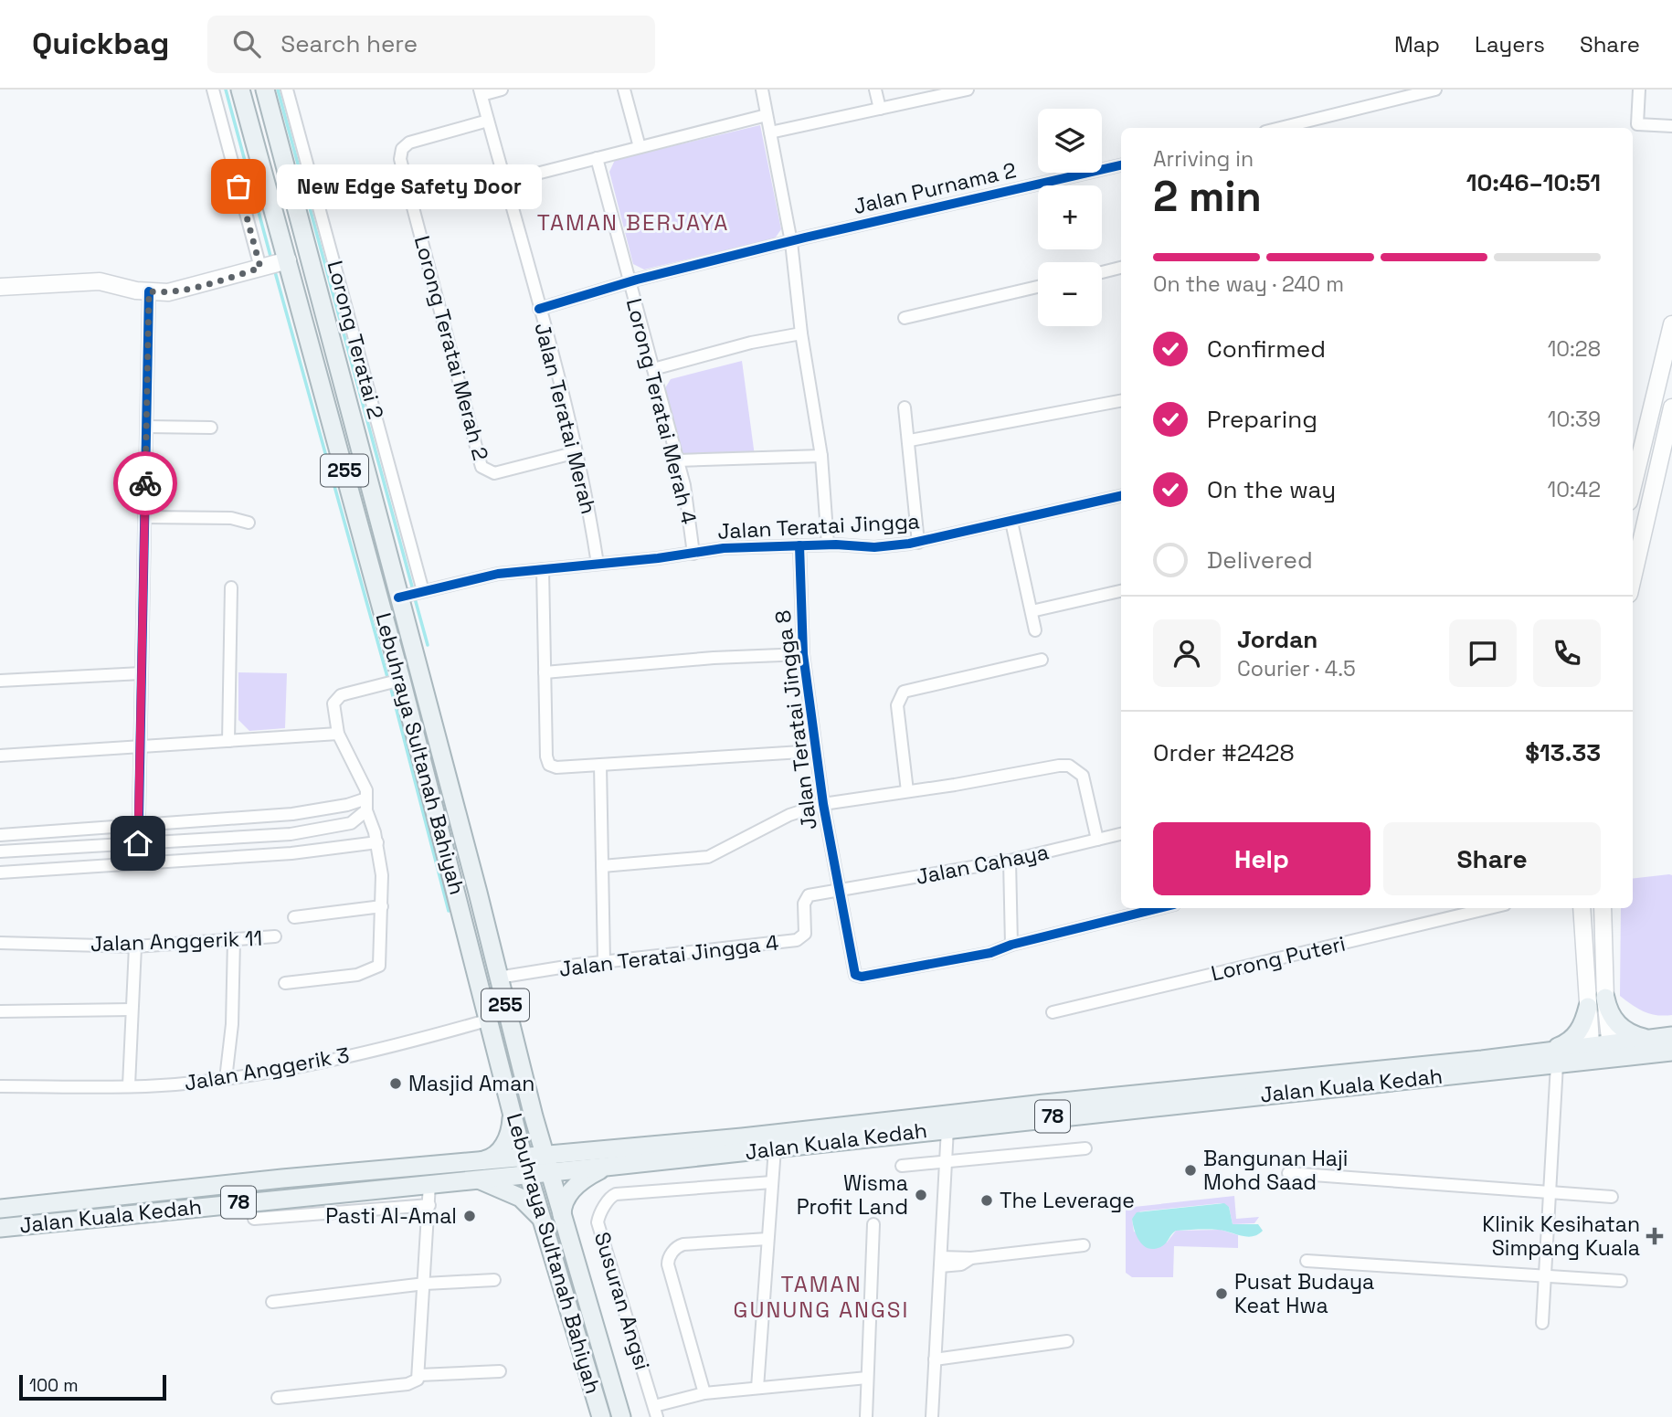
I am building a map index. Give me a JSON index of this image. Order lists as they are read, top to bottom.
{
  "streets": {
    "main road": [
      "255",
      "Lebuhraya Sultanah Bahiyah",
      "Jalan Kuala Kedah",
      "78"
    ],
    "street": [
      "Jalan Purnama 2",
      "Lorong Teratai 2",
      "Lorong Teratai Merah 2",
      "Lorong Teratai Merah 4",
      "Jalan Teratai Merah",
      "Jalan Teratai Jingga",
      "Jalan Teratai Jingga 8",
      "Jalan Cahaya",
      "Jalan Anggerik 11",
      "Jalan Teratai Jingga 4",
      "Lorong Puteri",
      "Jalan Anggerik 3",
      "Susuran Angsi"
    ]
  },
  "crossings": [
    ["Jalan Purnama 2", "Lorong Teratai Merah 4"],
    ["Jalan Purnama 2", "Jalan Teratai Merah"],
    ["Lorong Teratai 2", "Jalan Teratai Jingga"],
    ["Lorong Teratai Merah 2", "Jalan Teratai Merah"],
    ["Lorong Teratai Merah 4", "Jalan Teratai Jingga"],
    ["Jalan Teratai Merah", "Jalan Teratai Jingga"],
    ["Jalan Teratai Jingga", "Jalan Teratai Jingga 8"],
    ["Jalan Teratai Jingga", "Lebuhraya Sultanah Bahiyah"],
    ["Jalan Teratai Jingga 8", "Jalan Cahaya"],
    ["Jalan Teratai Jingga 8", "Jalan Teratai Jingga 4"],
    ["Lebuhraya Sultanah Bahiyah", "Jalan Teratai Jingga 4"],
    ["Lebuhraya Sultanah Bahiyah", "Jalan Anggerik 3"],
    ["Lebuhraya Sultanah Bahiyah", "Jalan Kuala Kedah"],
    ["Jalan Cahaya", "Jalan Teratai Jingga 4"]
  ],
  "districts": ["TAMAN BERJAYA", "TAMAN GUNUNG ANGSI"],
  "places": {
    "other": [
      "New Edge Safety Door",
      "Masjid Aman",
      "Bangunan Haji Mohd Saad",
      "Wisma Profit Land",
      "The Leverage",
      "Pasti Al-Amal",
      "Pusat Budaya Keat Hwa"
    ],
    "health": ["Klinik Kesihatan Simpang Kuala"]
  },
  "scale_bar": "100 m",
  "page": {
    "header": "Quickbag",
    "search": "Search here",
    "nav": ["Map", "Layers", "Share"],
    "map_buttons": ["+", "−"],
    "heading": ["2 min", "Arriving in", "10:46–10:51"],
    "panel": [
      "Jordan",
      "Courier · 4.5",
      "Order #2428",
      "$13.33"
    ],
    "bubble": "New Edge Safety Door",
    "bar": "On the way · 240 m",
    "list": [
      ["Confirmed", "10:28"],
      ["Preparing", "10:39"],
      ["On the way", "10:42"],
      "Delivered"
    ],
    "buttons": ["Help", "Share"],
    "scale": "100 m"
  }
}
